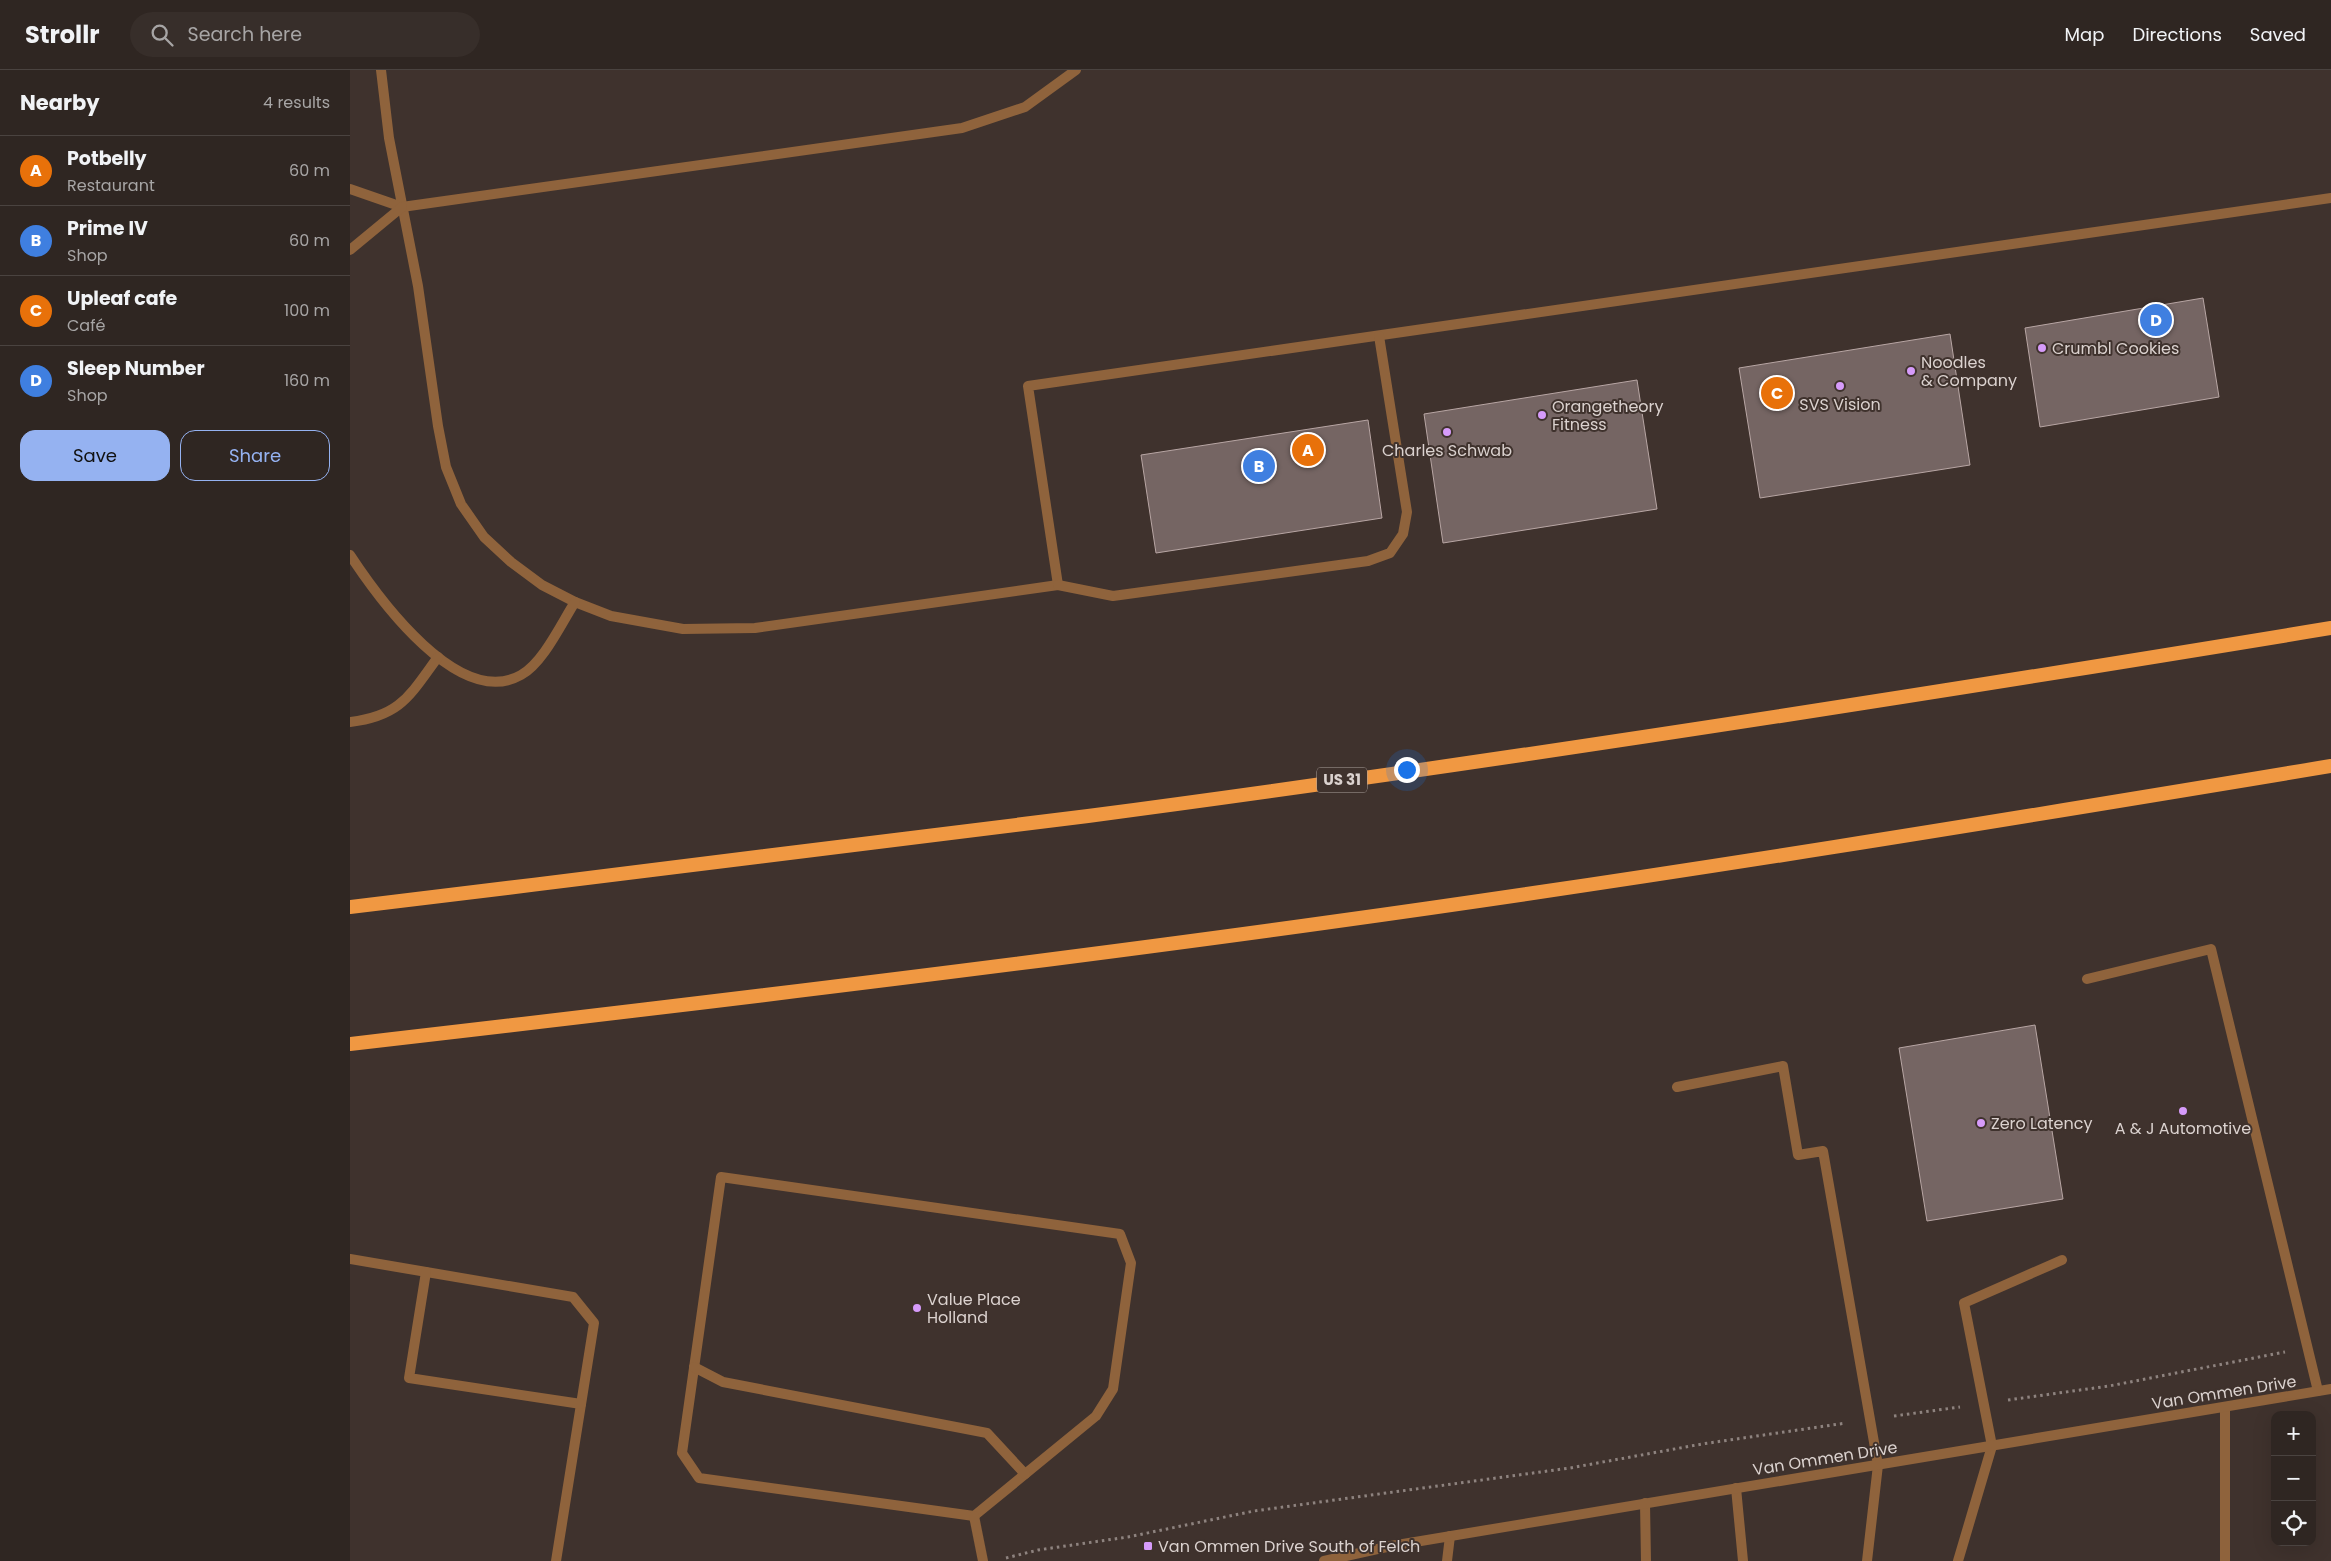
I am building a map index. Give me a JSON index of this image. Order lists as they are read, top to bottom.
{
  "streets": {
    "highway": ["US 31"],
    "street": ["Van Ommen Drive"]
  },
  "places": {
    "other": [
      "Crumbl Cookies",
      "Noodles & Company",
      "SVS Vision",
      "Orangetheory Fitness",
      "Charles Schwab",
      "A & J Automotive",
      "Zero Latency",
      "Value Place Holland"
    ],
    "transit": ["Van Ommen Drive South of Felch"]
  },
  "page": {
    "header": "Strollr",
    "search": "Search here",
    "nav": ["Map", "Directions", "Saved"],
    "heading": ["Nearby", "4 results"],
    "list": [
      {
        "mark": "A",
        "name": "Potbelly",
        "note": "Restaurant",
        "value": "60 m"
      },
      {
        "mark": "B",
        "name": "Prime IV",
        "note": "Shop",
        "value": "60 m"
      },
      {
        "mark": "C",
        "name": "Upleaf cafe",
        "note": "Café",
        "value": "100 m"
      },
      {
        "mark": "D",
        "name": "Sleep Number",
        "note": "Shop",
        "value": "160 m"
      }
    ],
    "pins": [
      "D",
      "C",
      "A",
      "B"
    ],
    "buttons": ["Save", "Share"],
    "map_buttons": ["+", "−"]
  }
}
